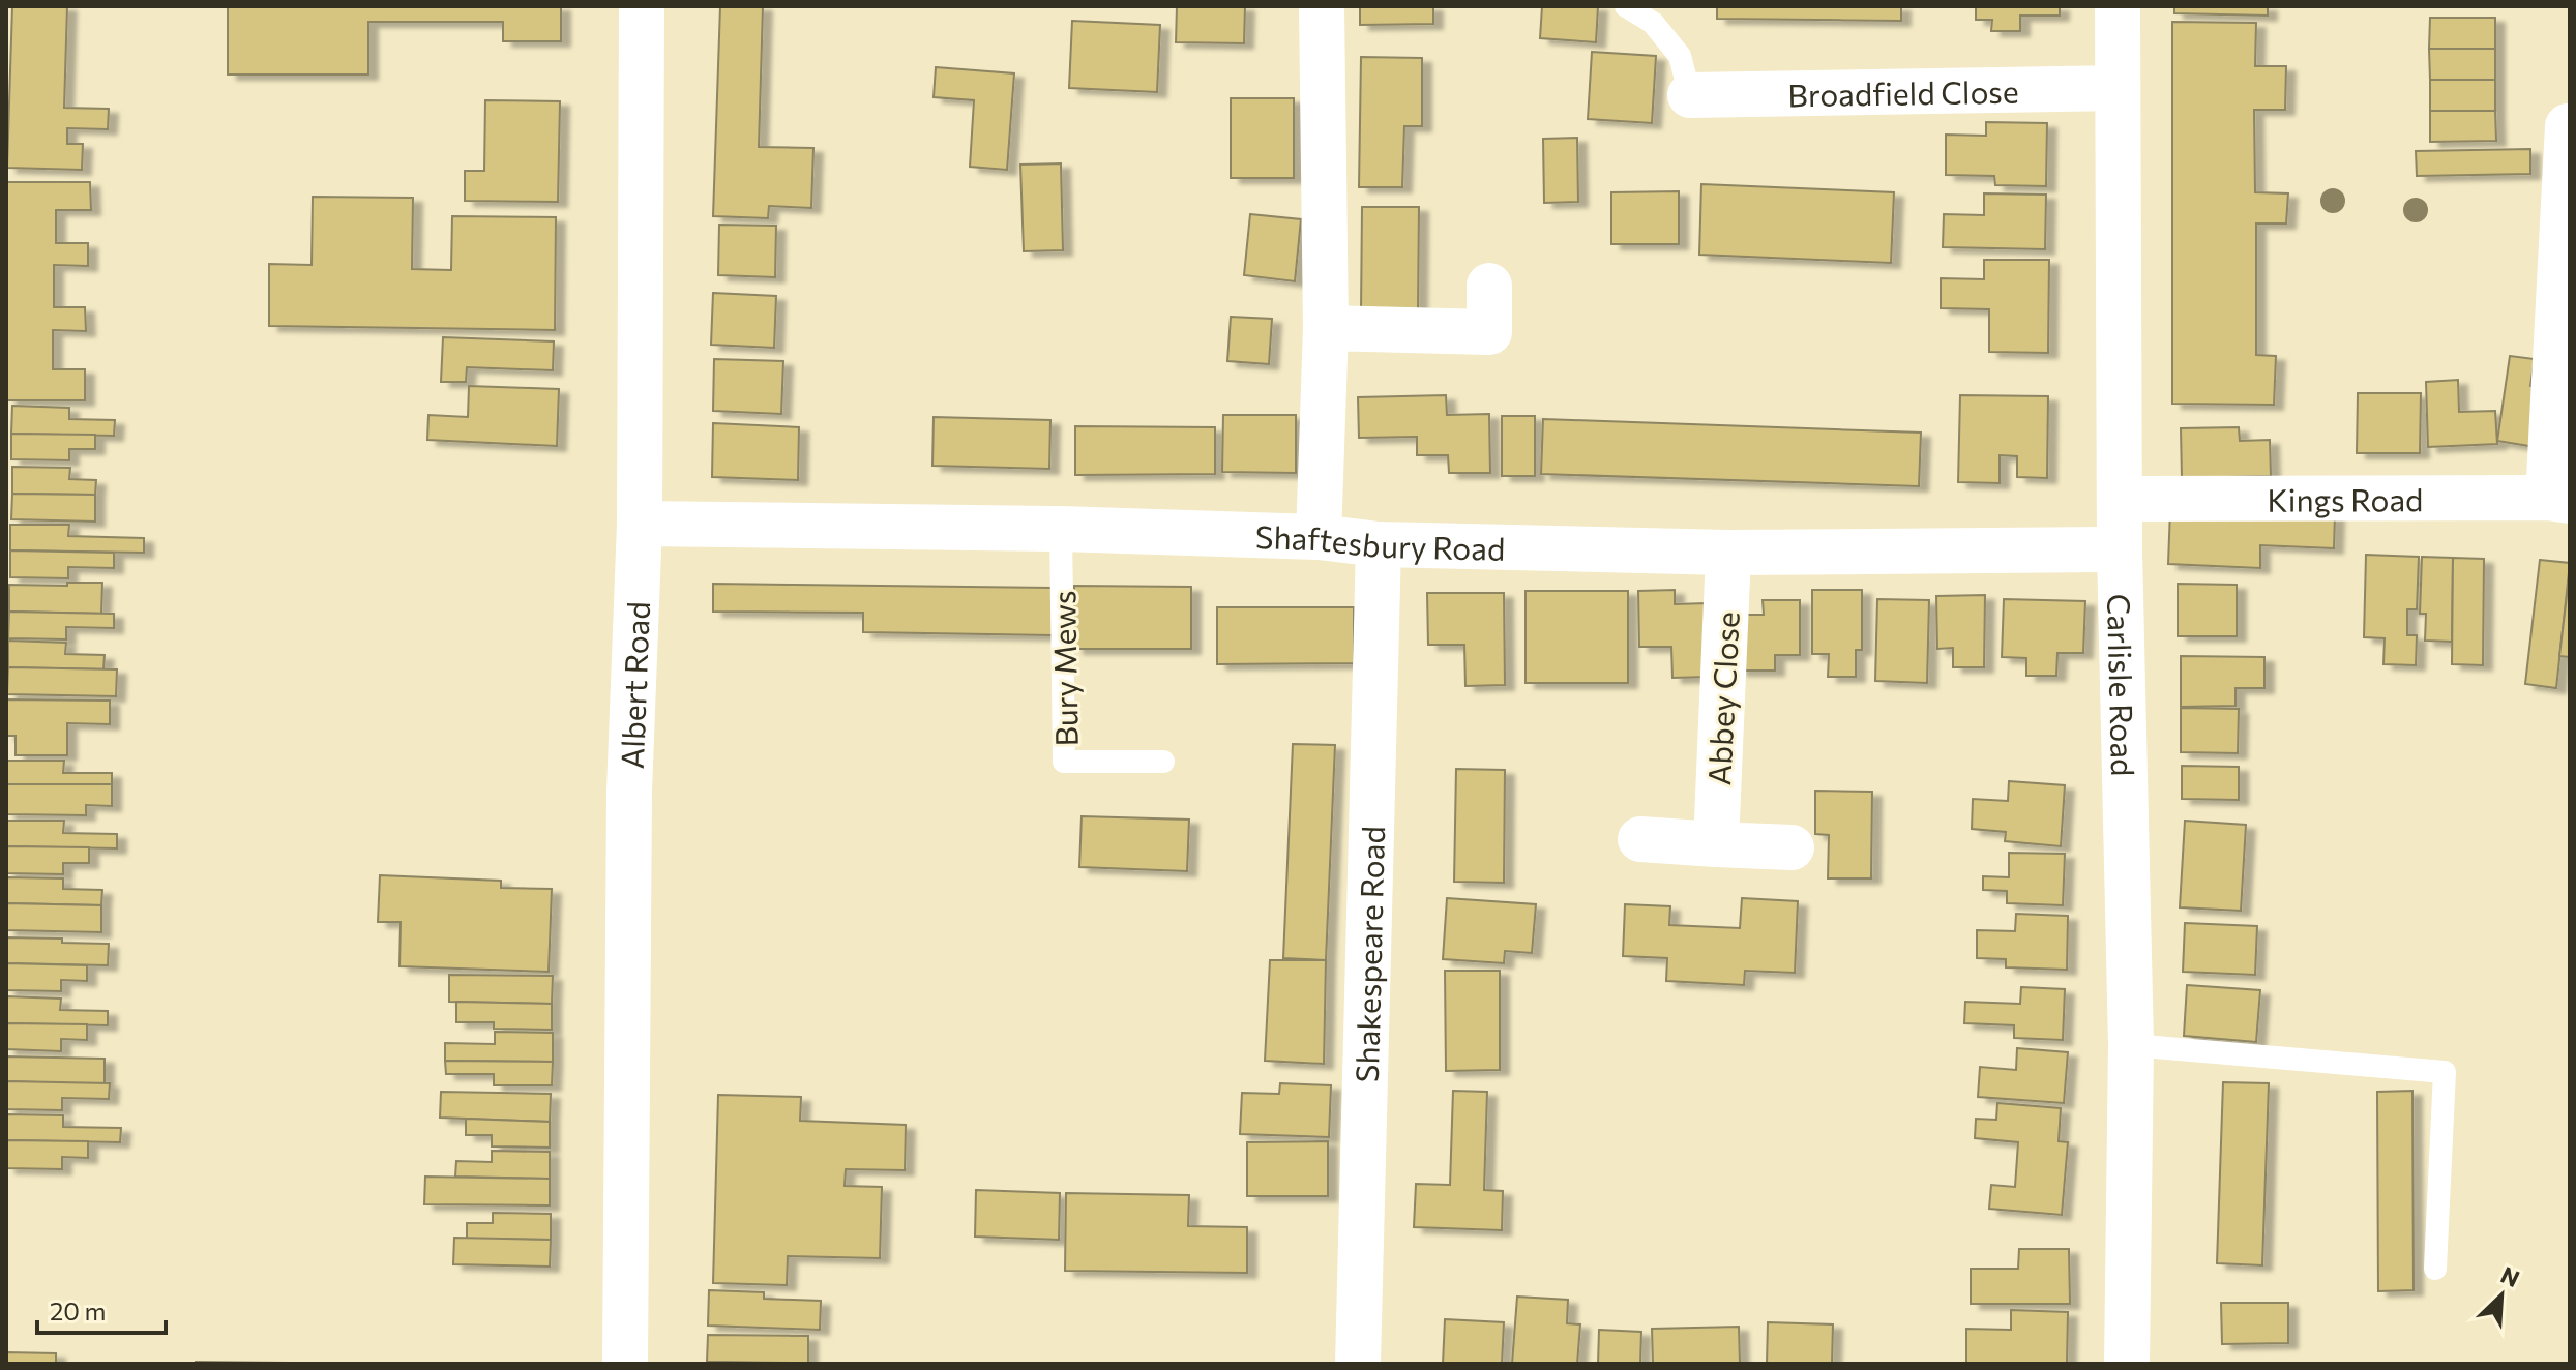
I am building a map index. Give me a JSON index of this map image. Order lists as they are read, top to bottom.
{
  "streets": {
    "street": [
      "Broadfield Close",
      "Kings Road",
      "Shaftesbury Road",
      "Albert Road",
      "Carlisle Road",
      "Abbey Close",
      "Shakespeare Road"
    ],
    "lane": ["Bury Mews"]
  },
  "crossings": [
    ["Broadfield Close", "Carlisle Road"],
    ["Kings Road", "Carlisle Road"],
    ["Shaftesbury Road", "Bury Mews"],
    ["Shaftesbury Road", "Albert Road"],
    ["Shaftesbury Road", "Carlisle Road"],
    ["Shaftesbury Road", "Abbey Close"],
    ["Shaftesbury Road", "Shakespeare Road"]
  ],
  "scale_bar": "20 m",
  "north": "top right"
}
